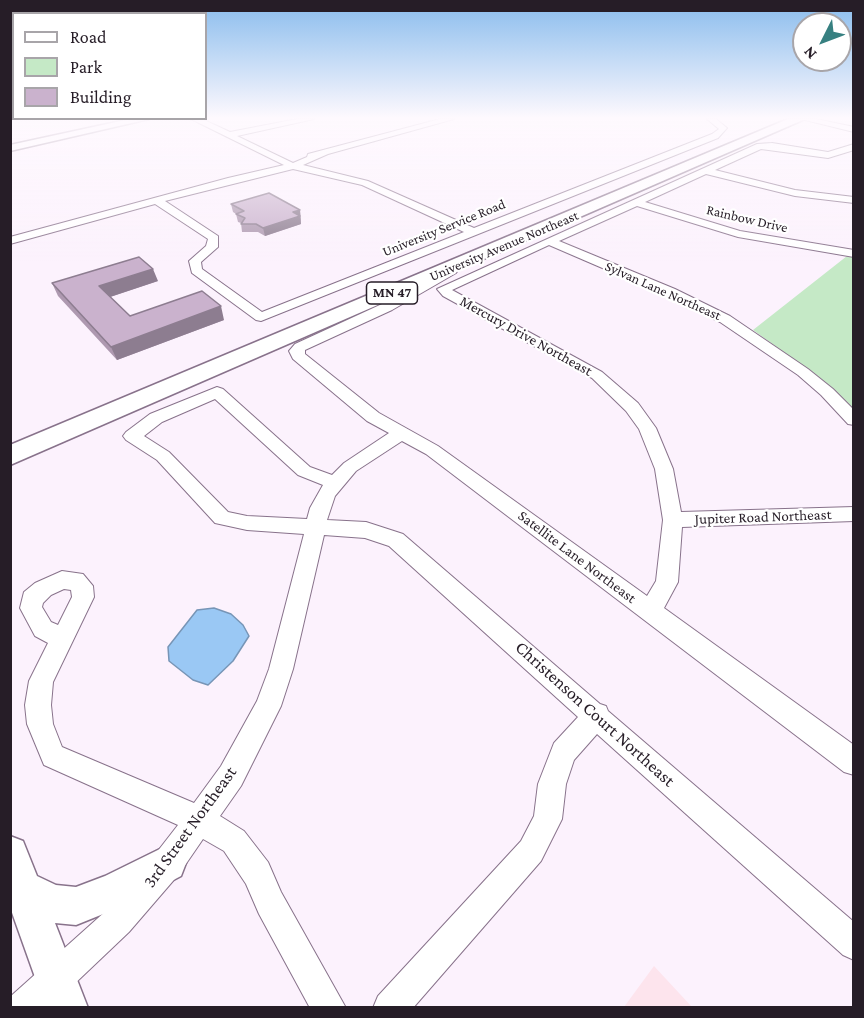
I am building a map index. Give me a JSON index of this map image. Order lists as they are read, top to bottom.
{
  "streets": {
    "main road": ["University Avenue Northeast", "MN 47"],
    "street": [
      "Rainbow Drive",
      "University Service Road",
      "Sylvan Lane Northeast",
      "Mercury Drive Northeast",
      "Jupiter Road Northeast",
      "Satellite Lane Northeast",
      "Christenson Court Northeast",
      "3rd Street Northeast"
    ]
  },
  "crossings": [
    ["University Avenue Northeast", "Satellite Lane Northeast"],
    ["Sylvan Lane Northeast", "Mercury Drive Northeast"],
    ["Mercury Drive Northeast", "Jupiter Road Northeast"],
    ["Mercury Drive Northeast", "Satellite Lane Northeast"],
    ["Satellite Lane Northeast", "3rd Street Northeast"],
    ["Christenson Court Northeast", "3rd Street Northeast"]
  ],
  "legend": ["Road", "Park", "Building"],
  "north": "bottom left"
}
